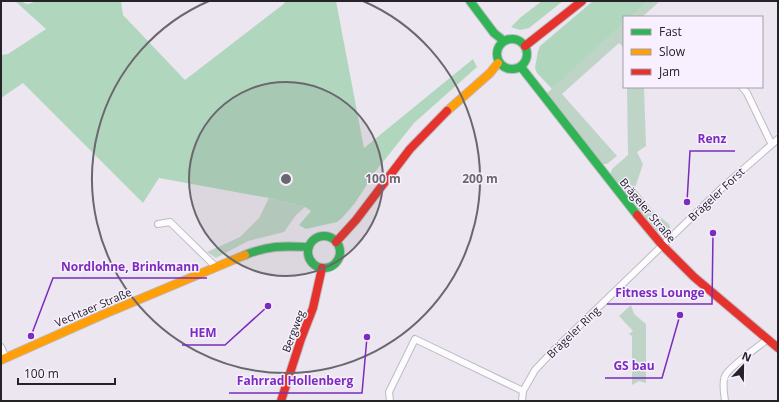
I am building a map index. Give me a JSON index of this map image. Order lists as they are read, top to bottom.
{
  "streets": {
    "main road": ["Brägeler Straße", "Vechtaer Straße", "Bergweg"],
    "street": ["Brägeler Forst", "Brägeler Ring"]
  },
  "crossings": [
    ["Brägeler Forst", "Brägeler Straße"],
    ["Brägeler Forst", "Brägeler Ring"],
    ["Brägeler Straße", "Brägeler Ring"],
    ["Vechtaer Straße", "Bergweg"]
  ],
  "places": [
    "Renz",
    "Fitness Lounge",
    "HEM",
    "GS bau",
    "Nordlohne, Brinkmann",
    "Fahrrad Hollenberg"
  ],
  "legend": ["Fast", "Slow", "Jam"],
  "scale_bar": "100 m",
  "north": "top",
  "rings": ["100 m", "200 m"]
}
